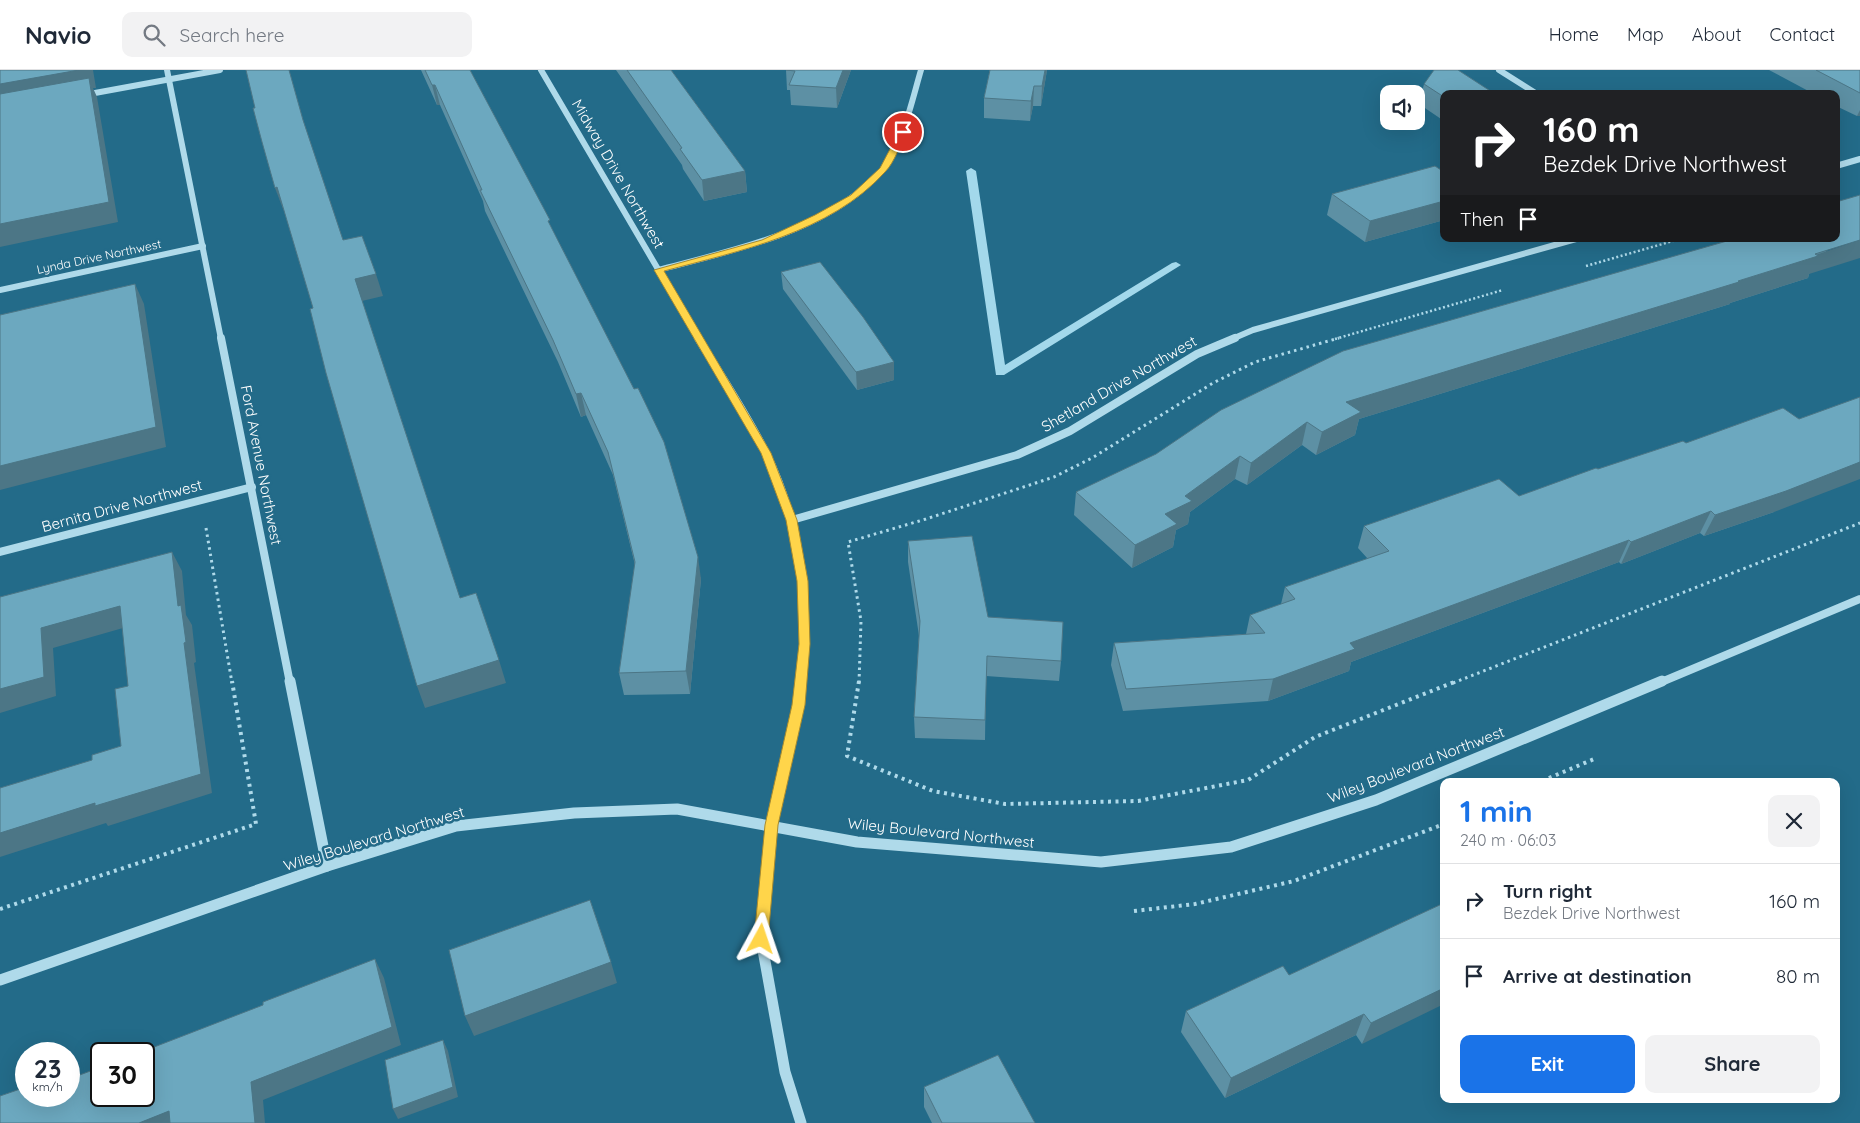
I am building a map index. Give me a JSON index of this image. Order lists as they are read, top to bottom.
{
  "streets": {
    "street": [
      "Midway Drive Northwest",
      "Lynda Drive Northwest",
      "Shetland Drive Northwest",
      "Ford Avenue Northwest",
      "Bernita Drive Northwest",
      "Wiley Boulevard Northwest"
    ]
  },
  "crossings": [
    ["Midway Drive Northwest", "Shetland Drive Northwest"],
    ["Midway Drive Northwest", "Wiley Boulevard Northwest"],
    ["Lynda Drive Northwest", "Ford Avenue Northwest"],
    ["Ford Avenue Northwest", "Bernita Drive Northwest"],
    ["Ford Avenue Northwest", "Wiley Boulevard Northwest"]
  ],
  "page": {
    "header": "Navio",
    "search": "Search here",
    "nav": [
      "Home",
      "Map",
      "About",
      "Contact"
    ],
    "turn": ["160 m", "Bezdek Drive Northwest"],
    "then": "Then",
    "heading": ["1 min", "240 m · 06:03"],
    "list": [
      {
        "name": "Turn right",
        "note": "Bezdek Drive Northwest",
        "value": "160 m"
      },
      {
        "name": "Arrive at destination",
        "value": "80 m"
      }
    ],
    "buttons": ["Exit", "Share"],
    "speed": "23 km/h",
    "limit": "30"
  }
}
